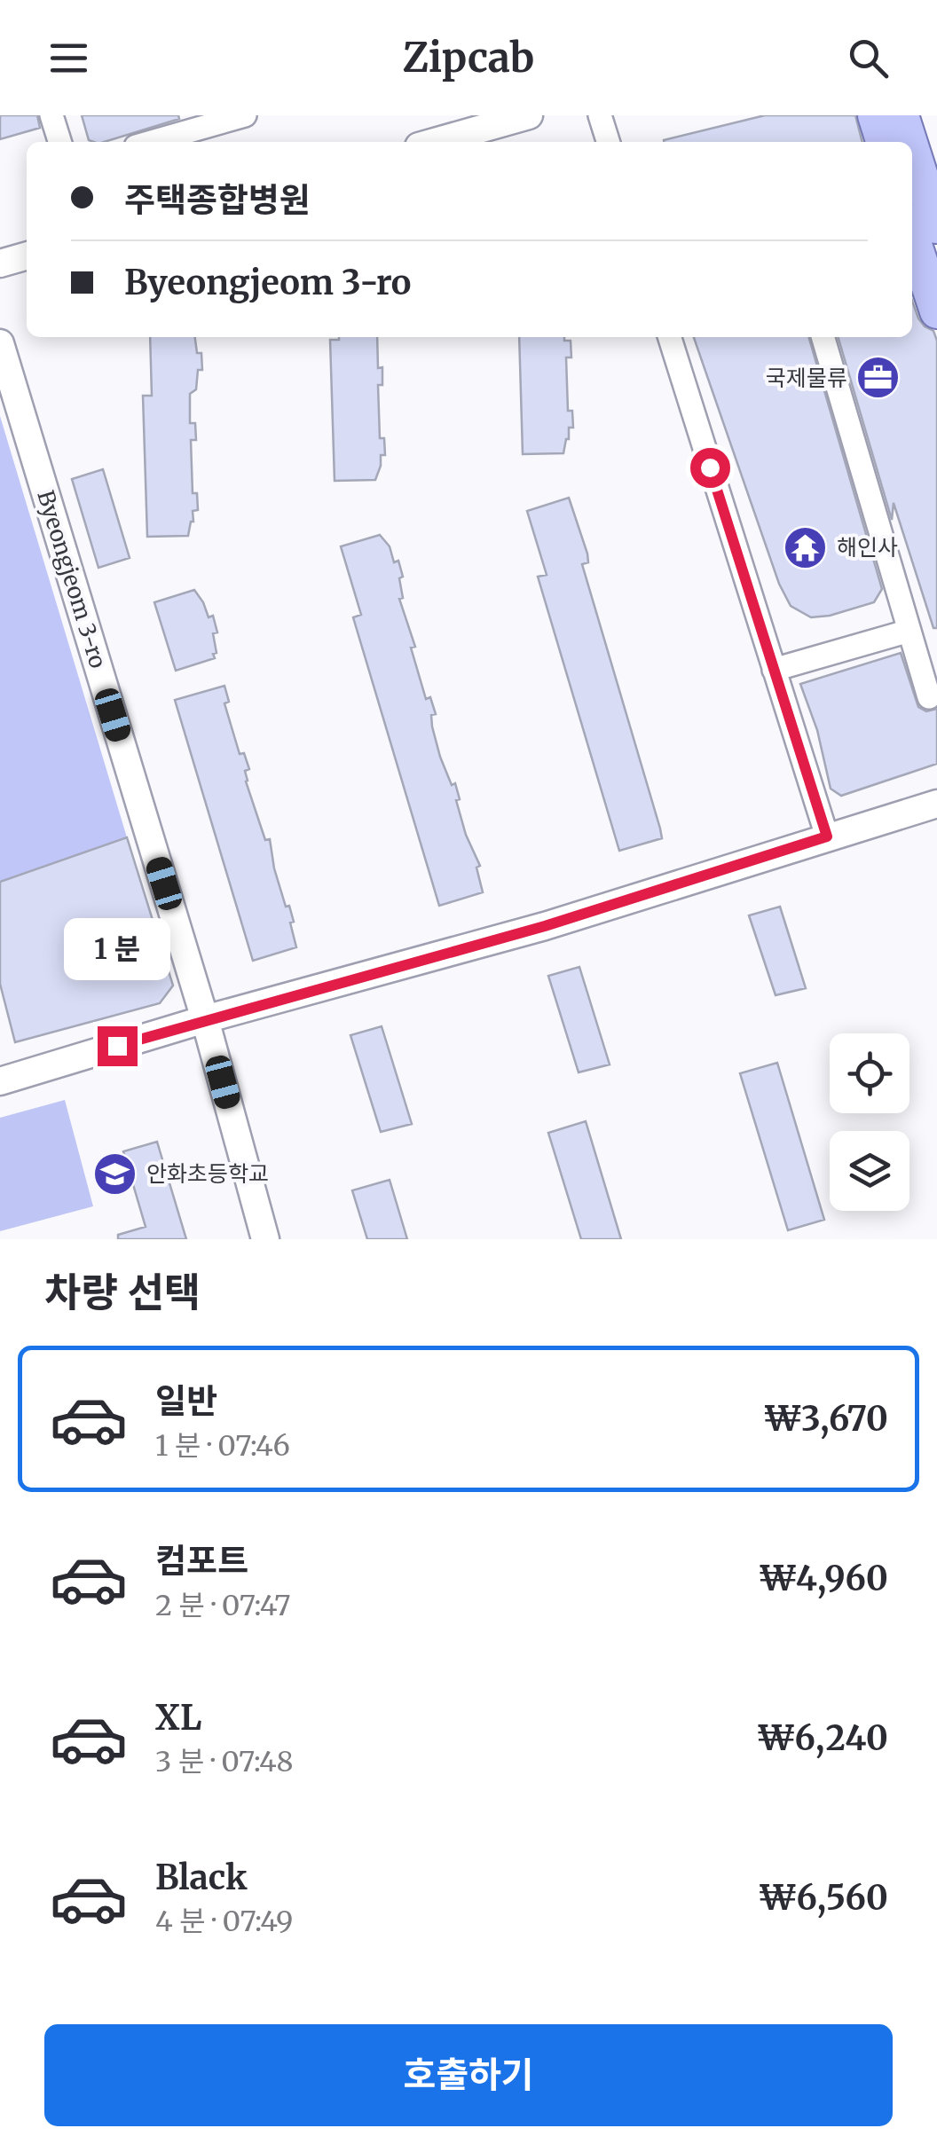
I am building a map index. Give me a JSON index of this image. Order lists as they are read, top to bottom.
{
  "streets": {
    "street": ["Byeongjeom 3-ro"]
  },
  "places": {
    "office": ["국제물류"],
    "temple": ["해인사"],
    "school or university": ["안화초등학교"]
  },
  "page": {
    "header": "Zipcab",
    "banner": ["주택종합병원", "Byeongjeom 3-ro"],
    "bubble": "1 분",
    "heading": "차량 선택",
    "list": [
      {
        "name": "일반",
        "note": "1 분 · 07:46",
        "value": "₩3,670"
      },
      {
        "name": "컴포트",
        "note": "2 분 · 07:47",
        "value": "₩4,960"
      },
      {
        "name": "XL",
        "note": "3 분 · 07:48",
        "value": "₩6,240"
      },
      {
        "name": "Black",
        "note": "4 분 · 07:49",
        "value": "₩6,560"
      }
    ],
    "buttons": "호출하기"
  }
}
